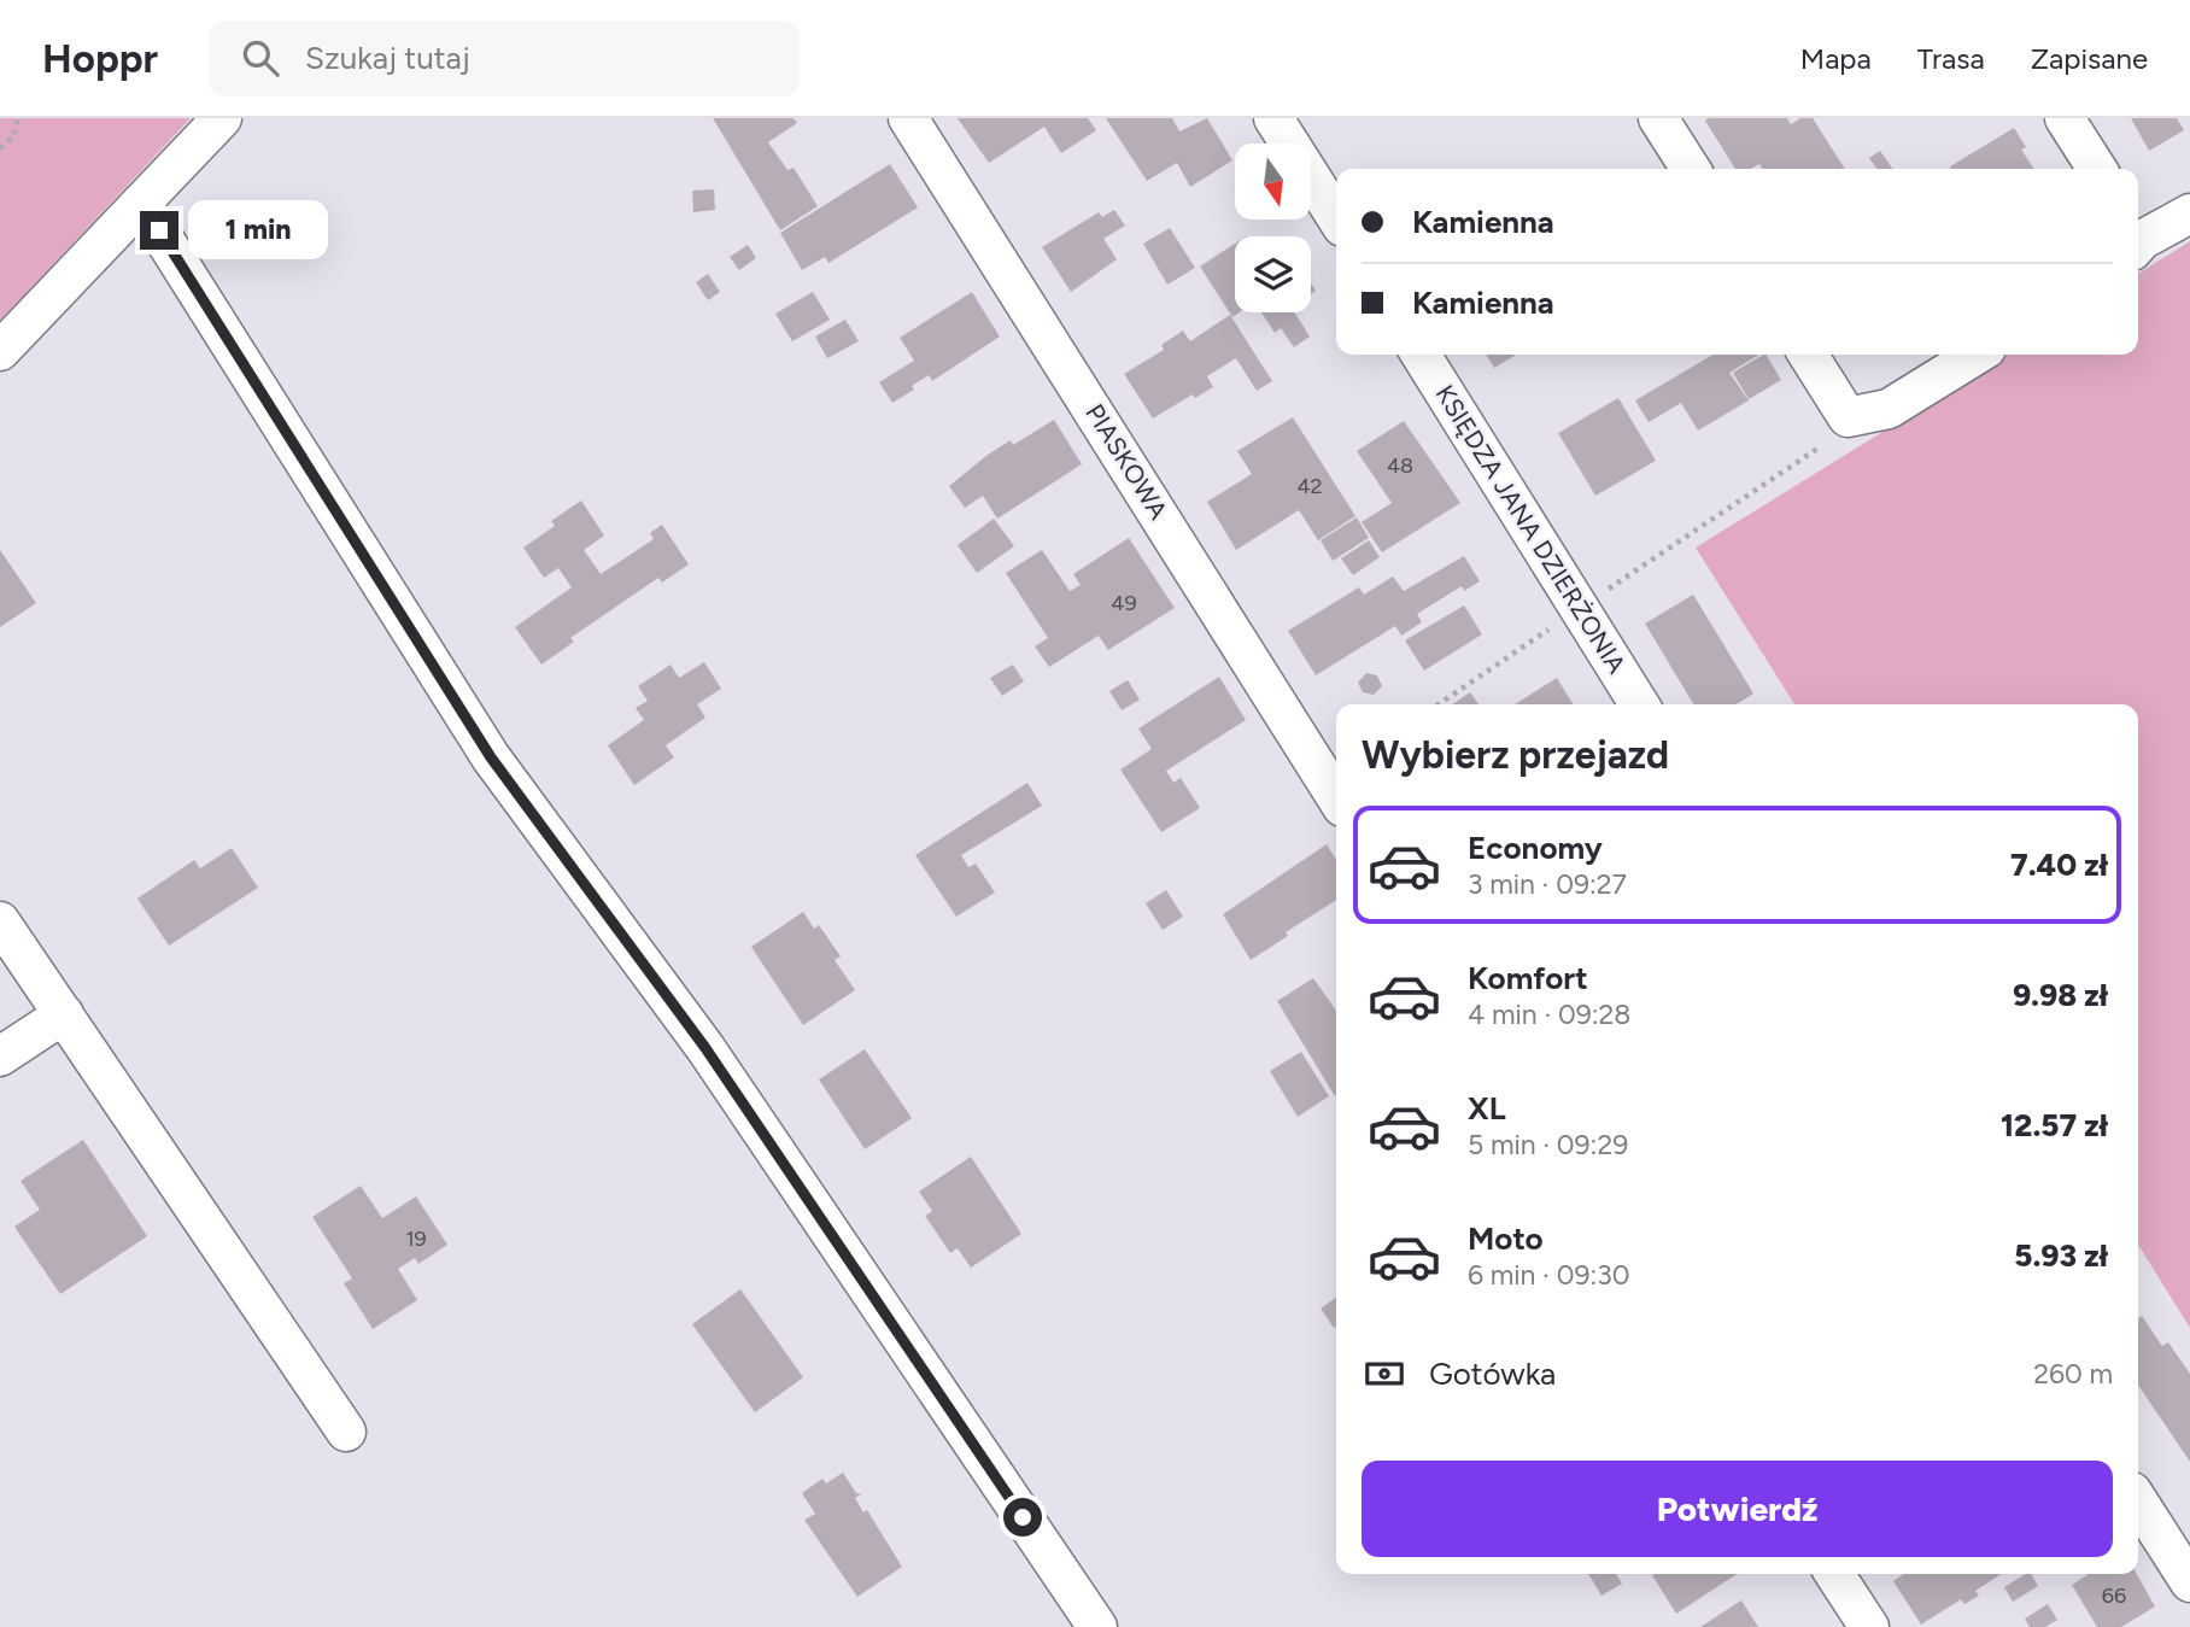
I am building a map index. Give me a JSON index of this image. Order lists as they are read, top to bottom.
{
  "streets": {
    "street": ["PIASKOWA", "KSIĘDZA JANA DZIERŻONIA"]
  },
  "house_numbers": [
    "48",
    "42",
    "49",
    "19",
    "66"
  ],
  "north": "bottom",
  "page": {
    "header": "Hoppr",
    "search": "Szukaj tutaj",
    "nav": ["Mapa", "Trasa", "Zapisane"],
    "banner": ["Kamienna", "Kamienna"],
    "bubble": "1 min",
    "heading": "Wybierz przejazd",
    "list": [
      {
        "name": "Economy",
        "note": "3 min · 09:27",
        "value": "7.40 zł"
      },
      {
        "name": "Komfort",
        "note": "4 min · 09:28",
        "value": "9.98 zł"
      },
      {
        "name": "XL",
        "note": "5 min · 09:29",
        "value": "12.57 zł"
      },
      {
        "name": "Moto",
        "note": "6 min · 09:30",
        "value": "5.93 zł"
      }
    ],
    "pay": ["Gotówka", "260 m"],
    "buttons": "Potwierdź"
  }
}
